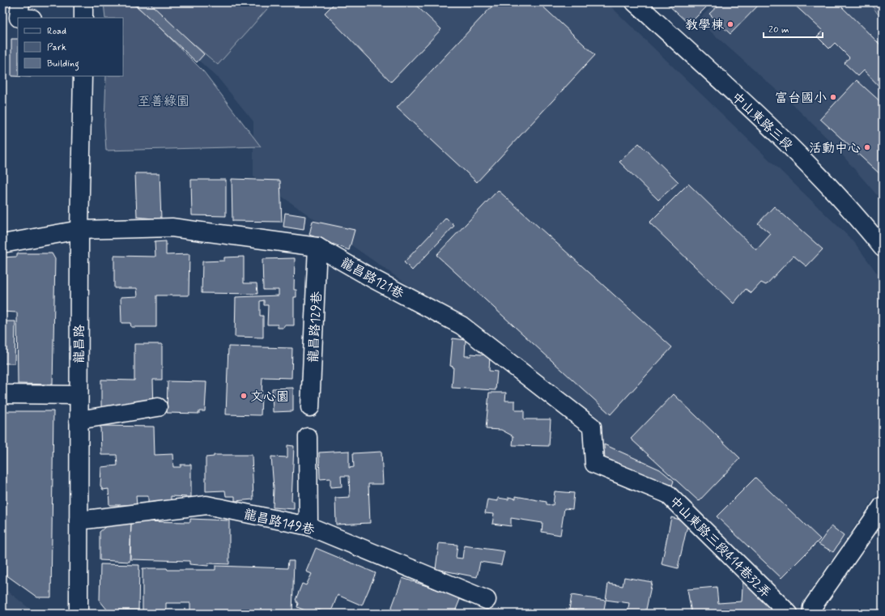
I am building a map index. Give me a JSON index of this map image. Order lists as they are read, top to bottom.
{
  "streets": {
    "street": [
      "中山東路三段",
      "龍昌路121巷",
      "龍昌路129巷",
      "龍昌路",
      "龍昌路149巷",
      "中山東路三段414巷32弄"
    ]
  },
  "crossings": [
    ["龍昌路121巷", "龍昌路129巷"],
    ["龍昌路121巷", "龍昌路"],
    ["龍昌路121巷", "中山東路三段414巷32弄"],
    ["龍昌路", "龍昌路149巷"]
  ],
  "parks": ["至善綠園"],
  "places": [
    "教學棟",
    "富台國小",
    "活動中心",
    "文心園"
  ],
  "legend": ["Road", "Park", "Building"],
  "scale_bar": "20 m"
}
